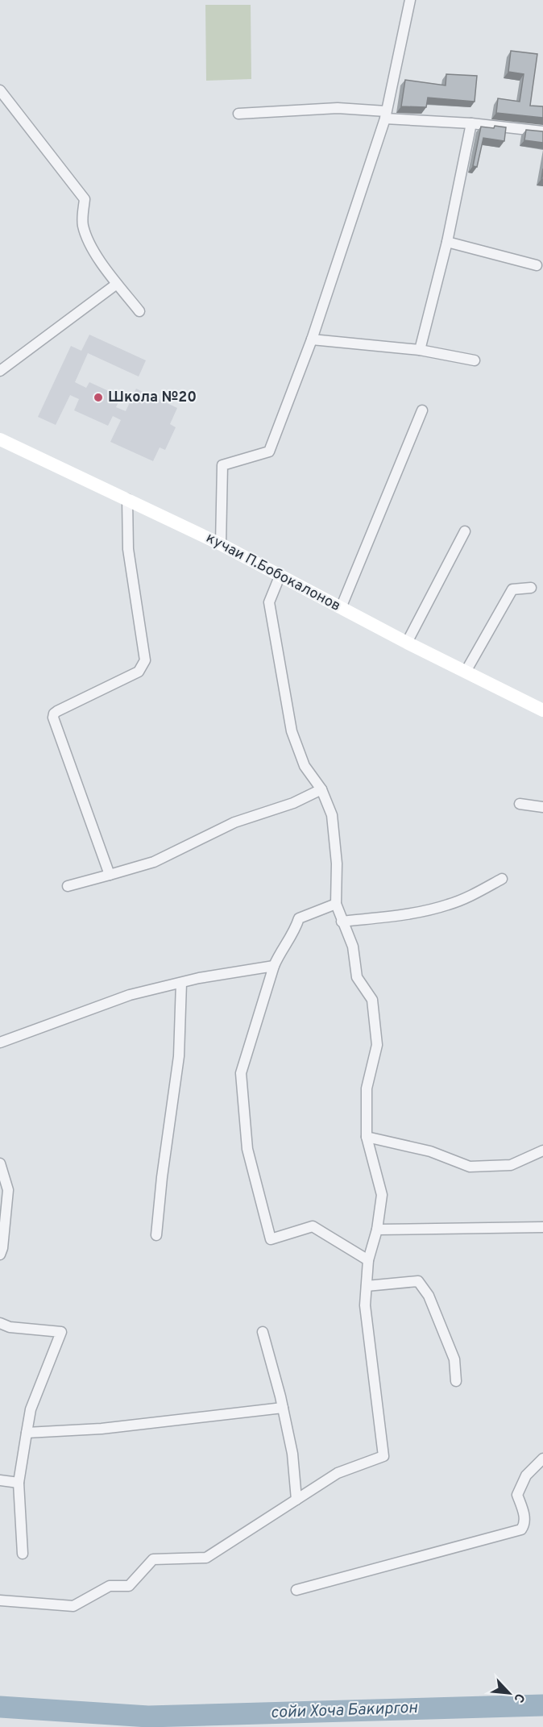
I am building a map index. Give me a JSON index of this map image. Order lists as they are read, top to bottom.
{
  "streets": {
    "main road": ["кучаи П.Бобокалонов"]
  },
  "water": ["сойи Хоча Бакиргон"],
  "places": ["Школа №20"],
  "north": "bottom right"
}
